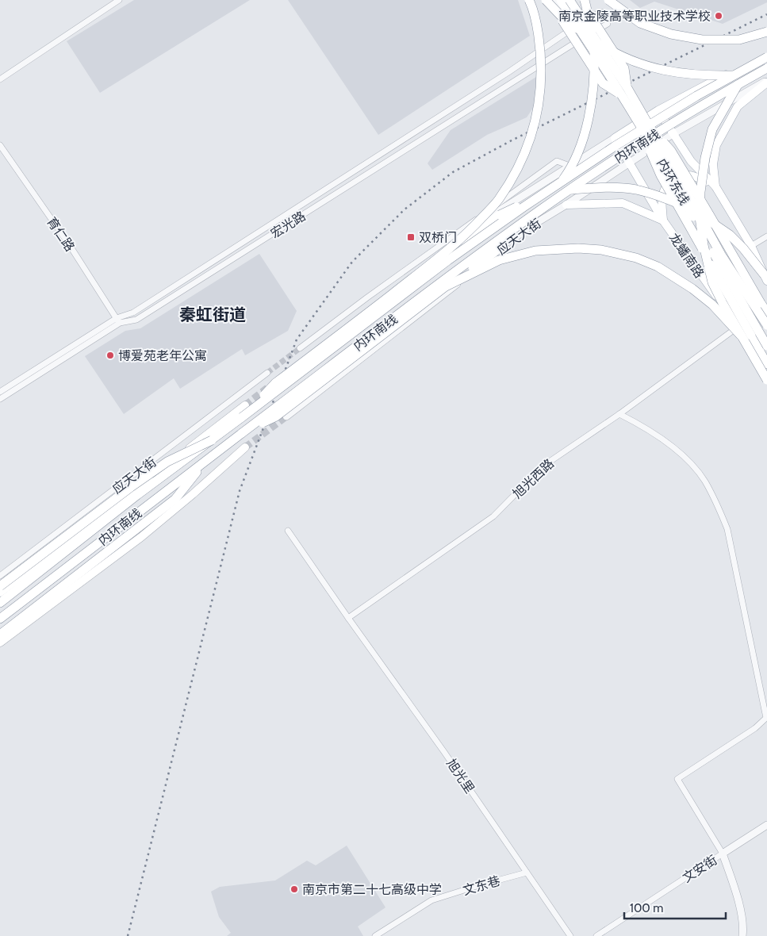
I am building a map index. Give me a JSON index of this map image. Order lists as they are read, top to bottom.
{
  "streets": {
    "highway": ["内环南线", "内环东线"],
    "main road": ["应天大街", "龙蟠南路"],
    "street": [
      "宏光路",
      "育仁路",
      "旭光西路",
      "旭光里",
      "文安街",
      "文东巷"
    ]
  },
  "crossings": [
    ["宏光路", "育仁路"],
    ["应天大街", "龙蟠南路"],
    ["龙蟠南路", "旭光西路"],
    ["旭光西路", "旭光里"],
    ["旭光里", "文东巷"]
  ],
  "districts": ["秦虹街道"],
  "places": {
    "other": ["南京金陵高等职业技术学校", "博爱苑老年公寓", "南京市第二十七高级中学"],
    "transit": ["双桥门"]
  },
  "scale_bar": "100 m"
}
